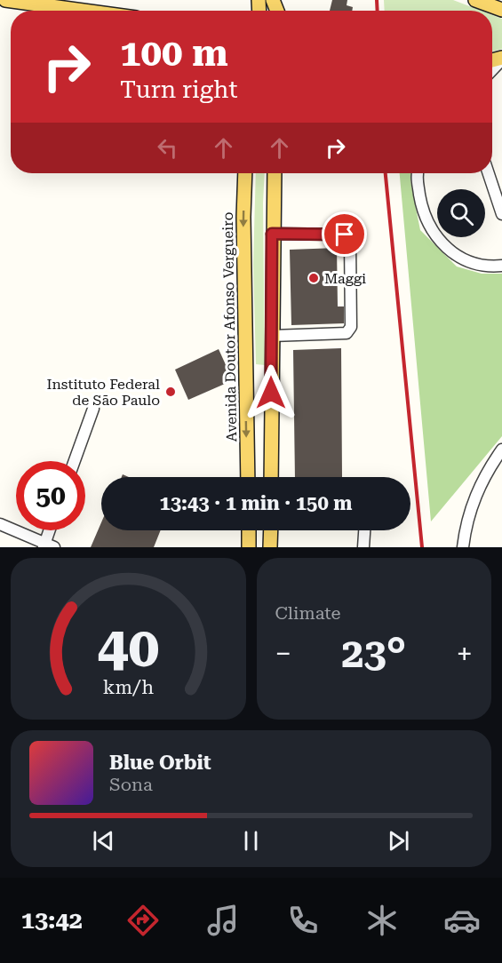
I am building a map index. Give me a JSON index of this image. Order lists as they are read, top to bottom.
{
  "streets": {
    "main road": ["Avenida Doutor Afonso Vergueiro"]
  },
  "places": ["Maggi", "Instituto Federal de São Paulo"],
  "page": {
    "turn": ["100 m", "Turn right"],
    "limit": "50",
    "trip": "13:43 · 1 min · 150 m",
    "tile": "Climate",
    "heat": ["−", "23°", "+"],
    "song": ["Blue Orbit", "Sona"],
    "tabs": "13:42",
    "gauge": ["40", "km/h"]
  }
}
